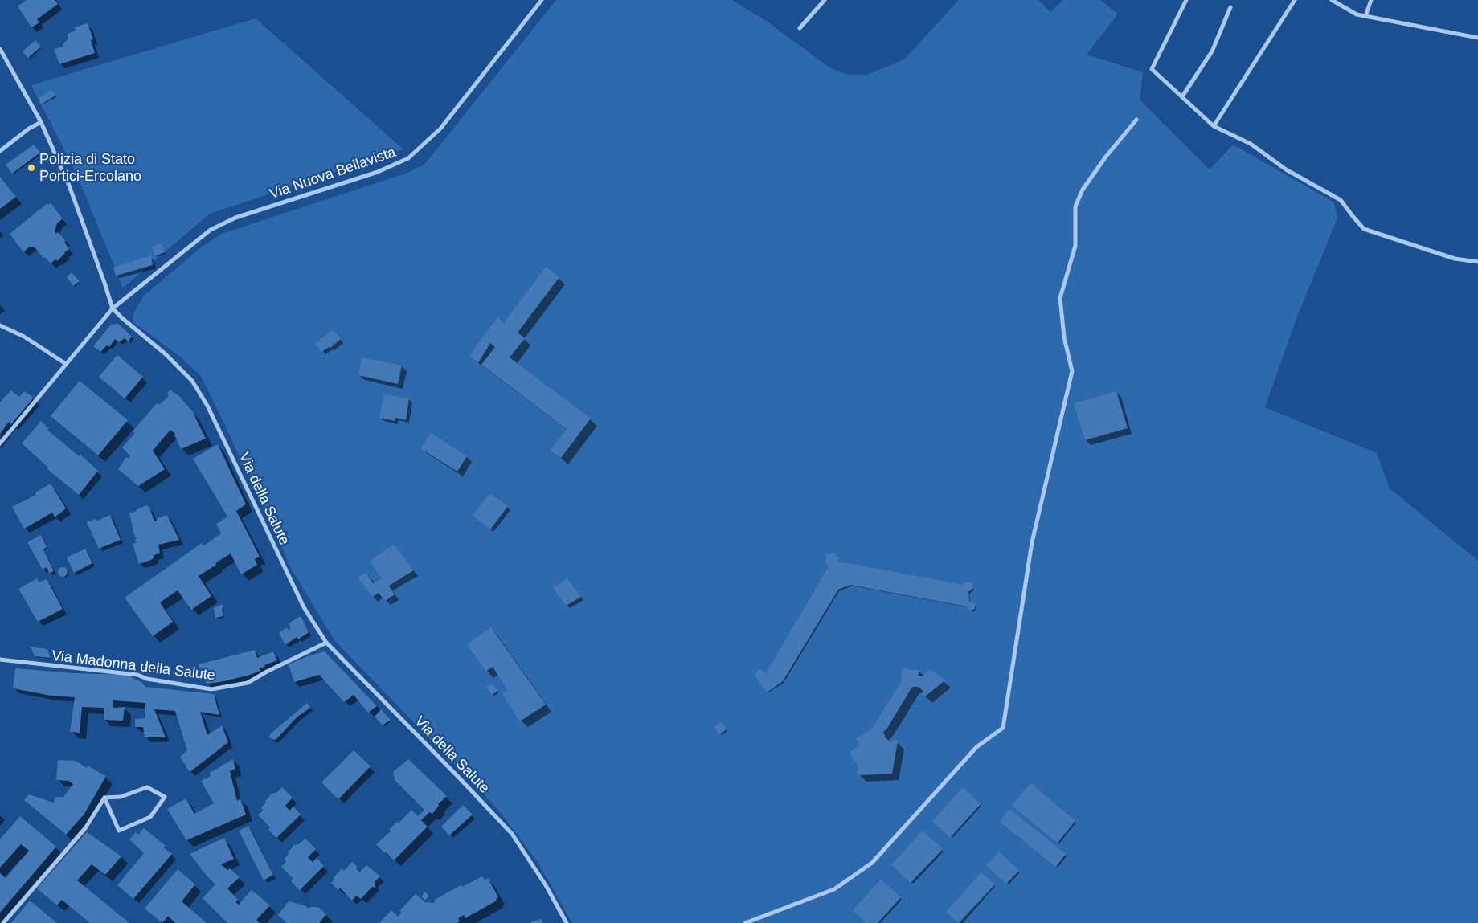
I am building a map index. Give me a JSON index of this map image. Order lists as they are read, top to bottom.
{
  "streets": {
    "street": ["Via Nuova Bellavista", "Via della Salute", "Via Madonna della Salute"]
  },
  "crossings": [
    ["Via Nuova Bellavista", "Via della Salute"],
    ["Via della Salute", "Via Madonna della Salute"]
  ],
  "places": ["Polizia di Stato Portici-Ercolano"]
}
